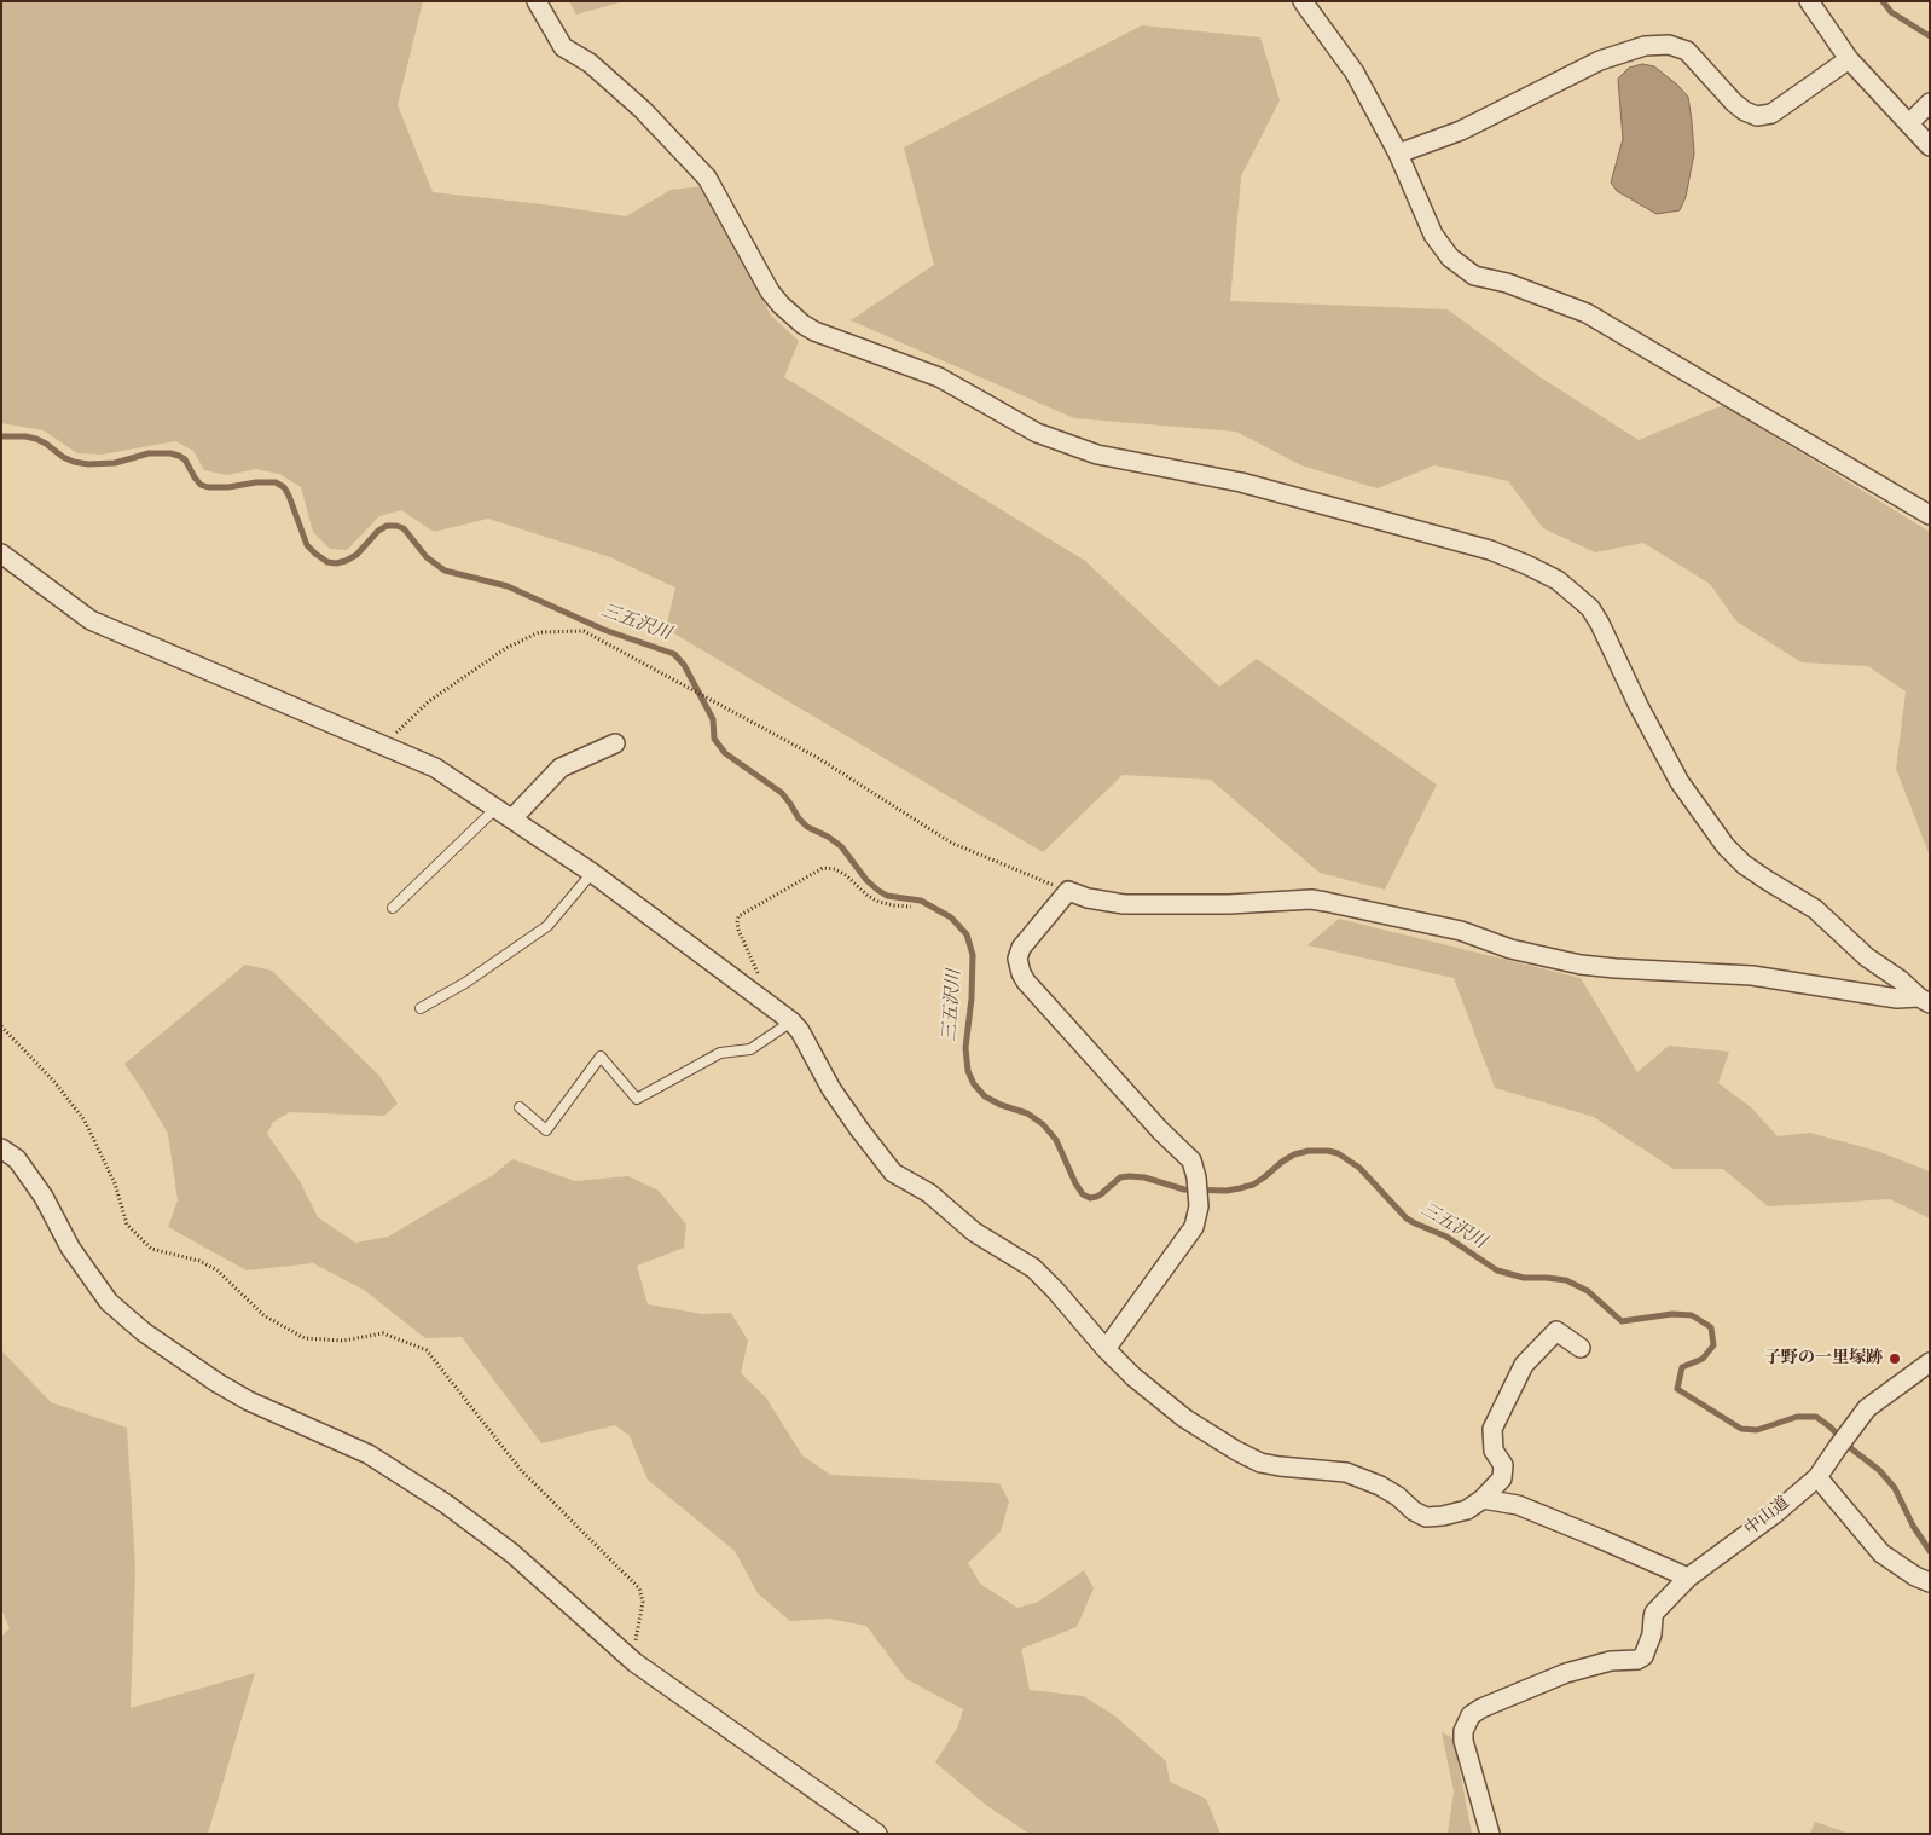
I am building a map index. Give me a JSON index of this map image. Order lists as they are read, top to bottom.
{
  "streets": {
    "street": ["中山道"]
  },
  "water": ["三五沢川"],
  "places": ["子野の一里塚跡"]
}
